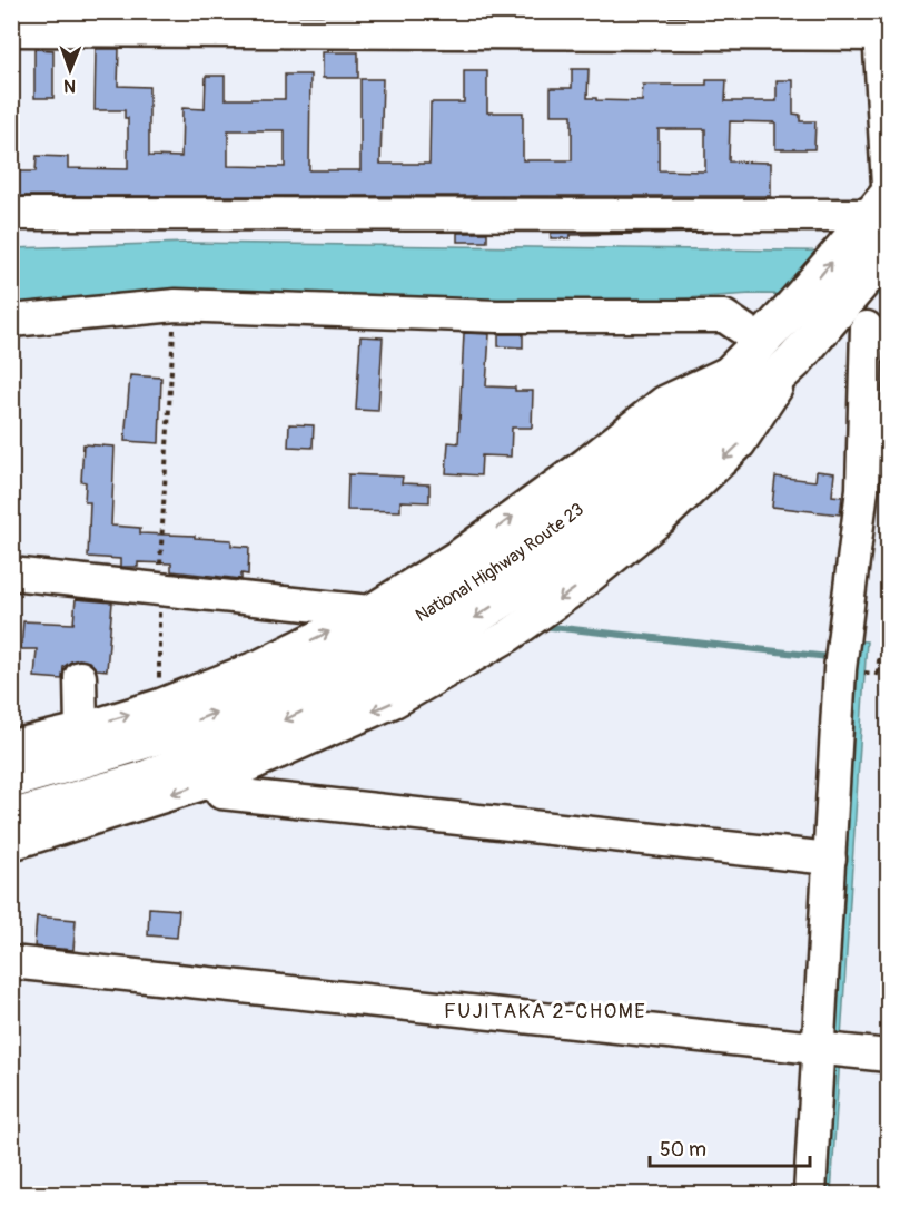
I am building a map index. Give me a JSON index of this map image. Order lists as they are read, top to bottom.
{
  "streets": {
    "highway": ["National Highway Route 23"]
  },
  "districts": ["FUJITAKA 2-CHOME"],
  "scale_bar": "50 m",
  "north": "bottom"
}
